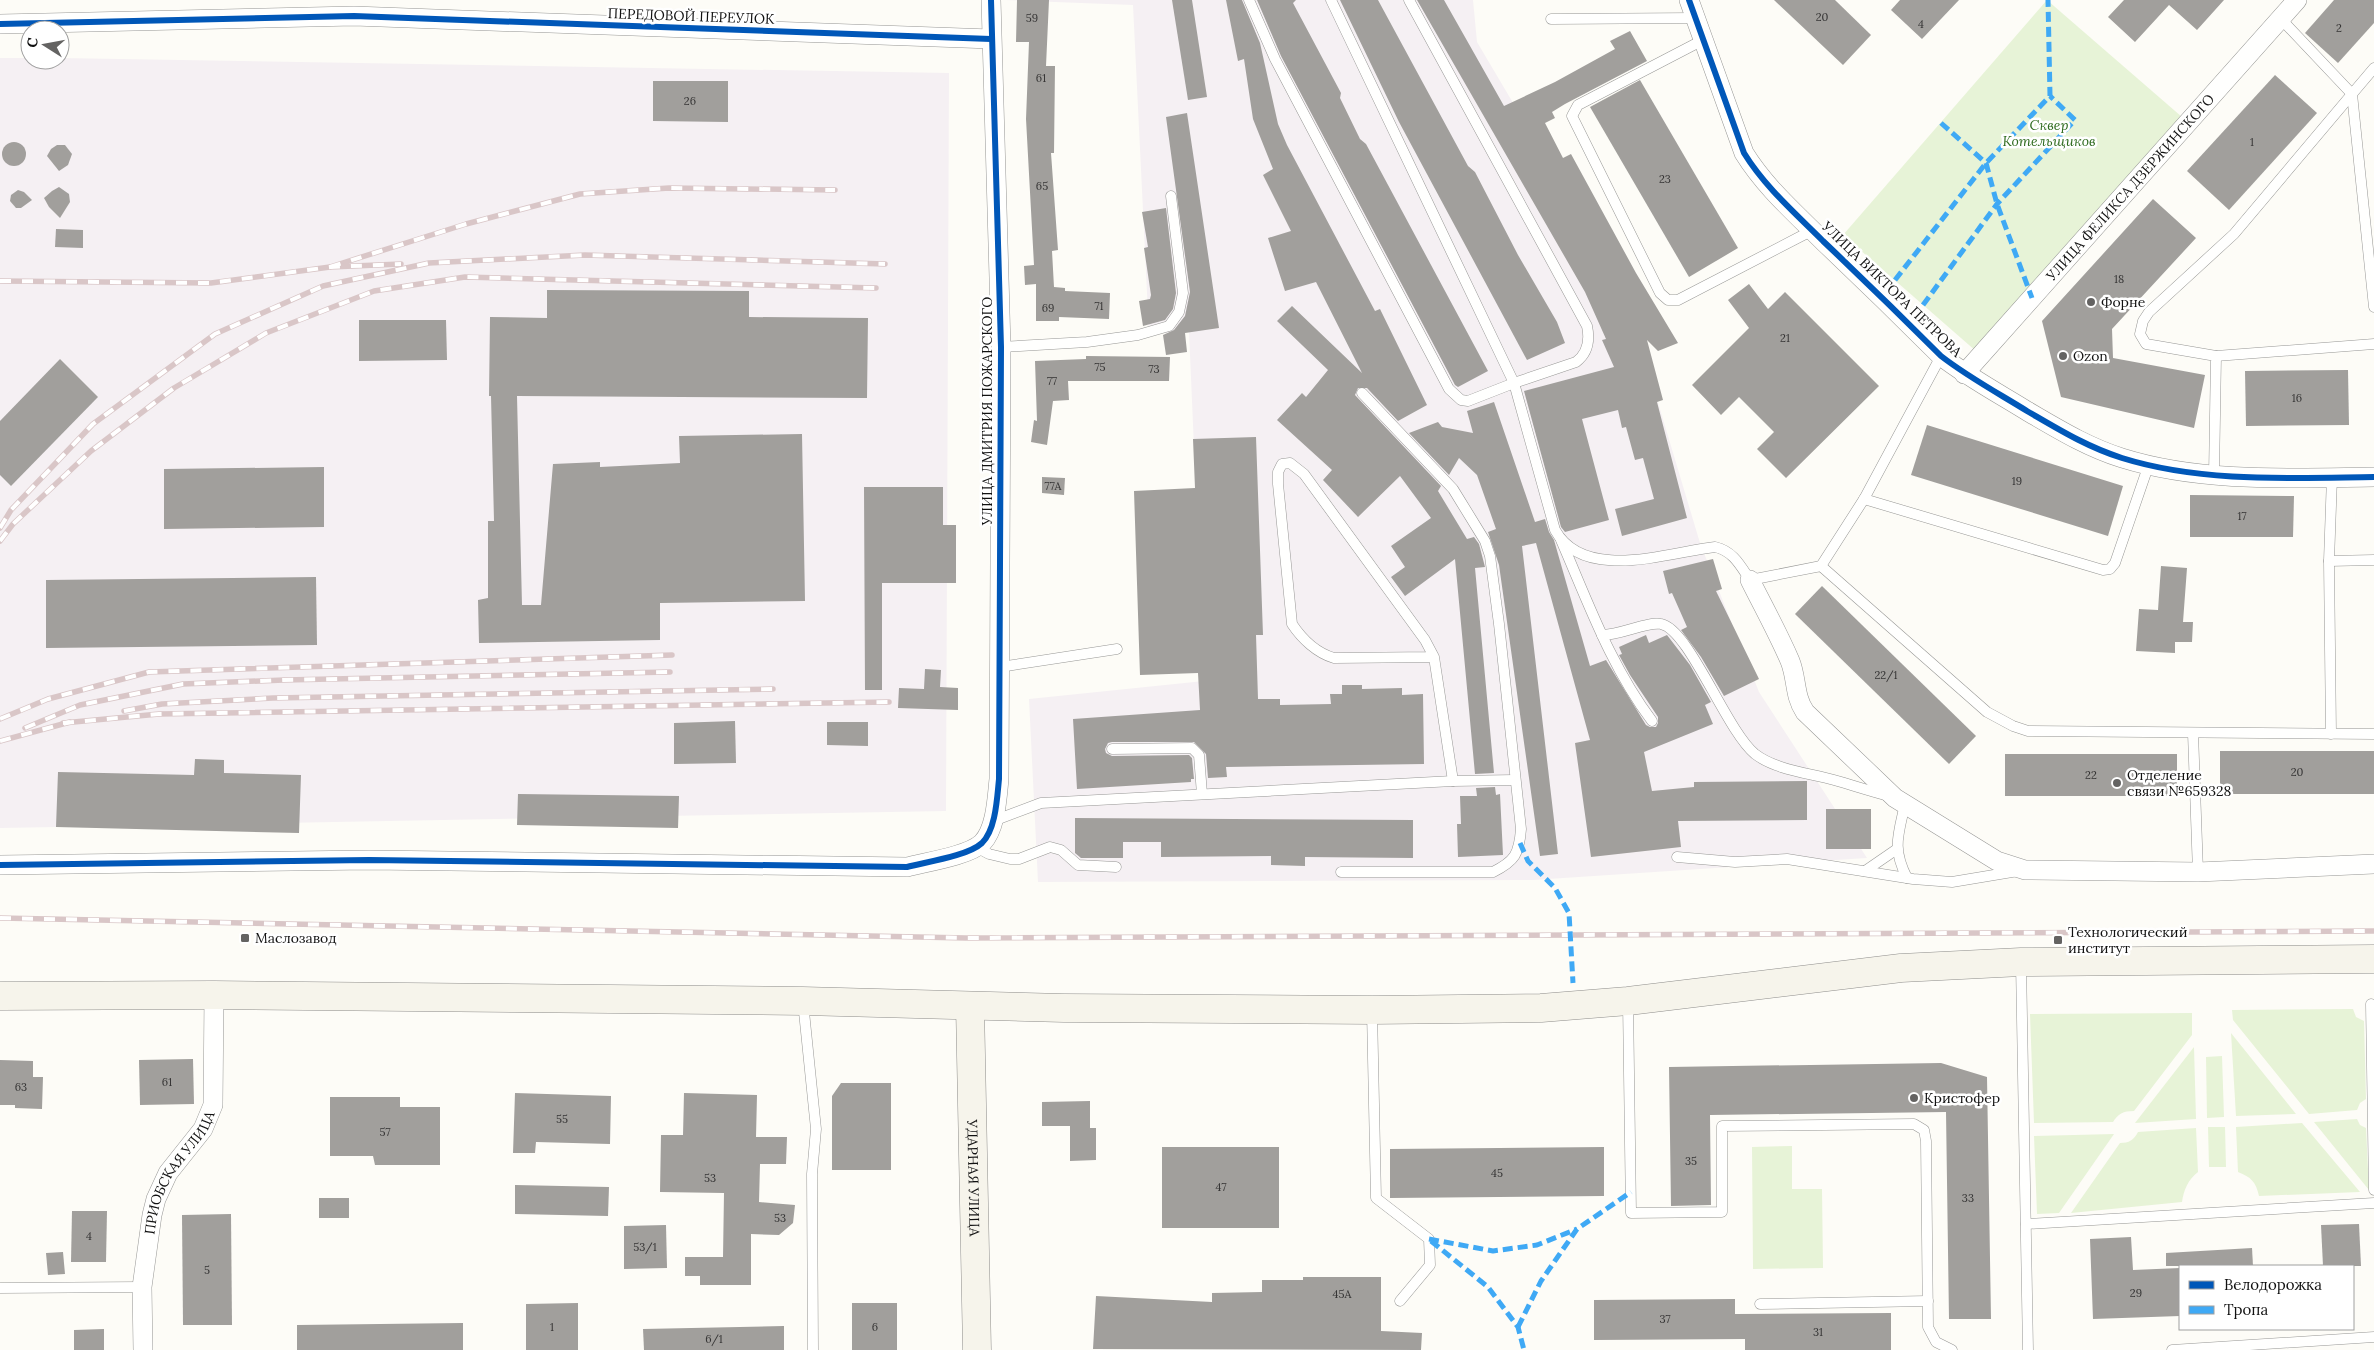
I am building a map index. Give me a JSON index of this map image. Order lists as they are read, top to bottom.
{
  "streets": {
    "main road": ["УДАРНАЯ УЛИЦА"],
    "street": [
      "ПЕРЕДОВОЙ ПЕРЕУЛОК",
      "УЛИЦА ФЕЛИКСА ДЗЕРЖИНСКОГО",
      "УЛИЦА ВИКТОРА ПЕТРОВА",
      "УЛИЦА ДМИТРИЯ ПОЖАРСКОГО",
      "ПРИОБСКАЯ УЛИЦА"
    ]
  },
  "crossings": [
    ["ПЕРЕДОВОЙ ПЕРЕУЛОК", "УЛИЦА ДМИТРИЯ ПОЖАРСКОГО"],
    ["УЛИЦА ФЕЛИКСА ДЗЕРЖИНСКОГО", "УЛИЦА ВИКТОРА ПЕТРОВА"]
  ],
  "parks": ["Сквер Котельщиков"],
  "places": {
    "other": [
      "Форне",
      "Ozon",
      "Отделение связи №659328",
      "Кристофер"
    ],
    "transit": ["Маслозавод", "Технологический институт"]
  },
  "house_numbers": [
    "20",
    "59",
    "4",
    "2",
    "61",
    "26",
    "1",
    "23",
    "65",
    "18",
    "71",
    "69",
    "21",
    "75",
    "73",
    "77",
    "16",
    "19",
    "77А",
    "17",
    "22/1",
    "20",
    "22",
    "61",
    "63",
    "55",
    "57",
    "35",
    "45",
    "53",
    "47",
    "33",
    "53",
    "4",
    "53/1",
    "5",
    "29",
    "45А",
    "37",
    "1",
    "6",
    "31",
    "6/1"
  ],
  "legend": ["Велодорожка", "Тропа"],
  "north": "left"
}
